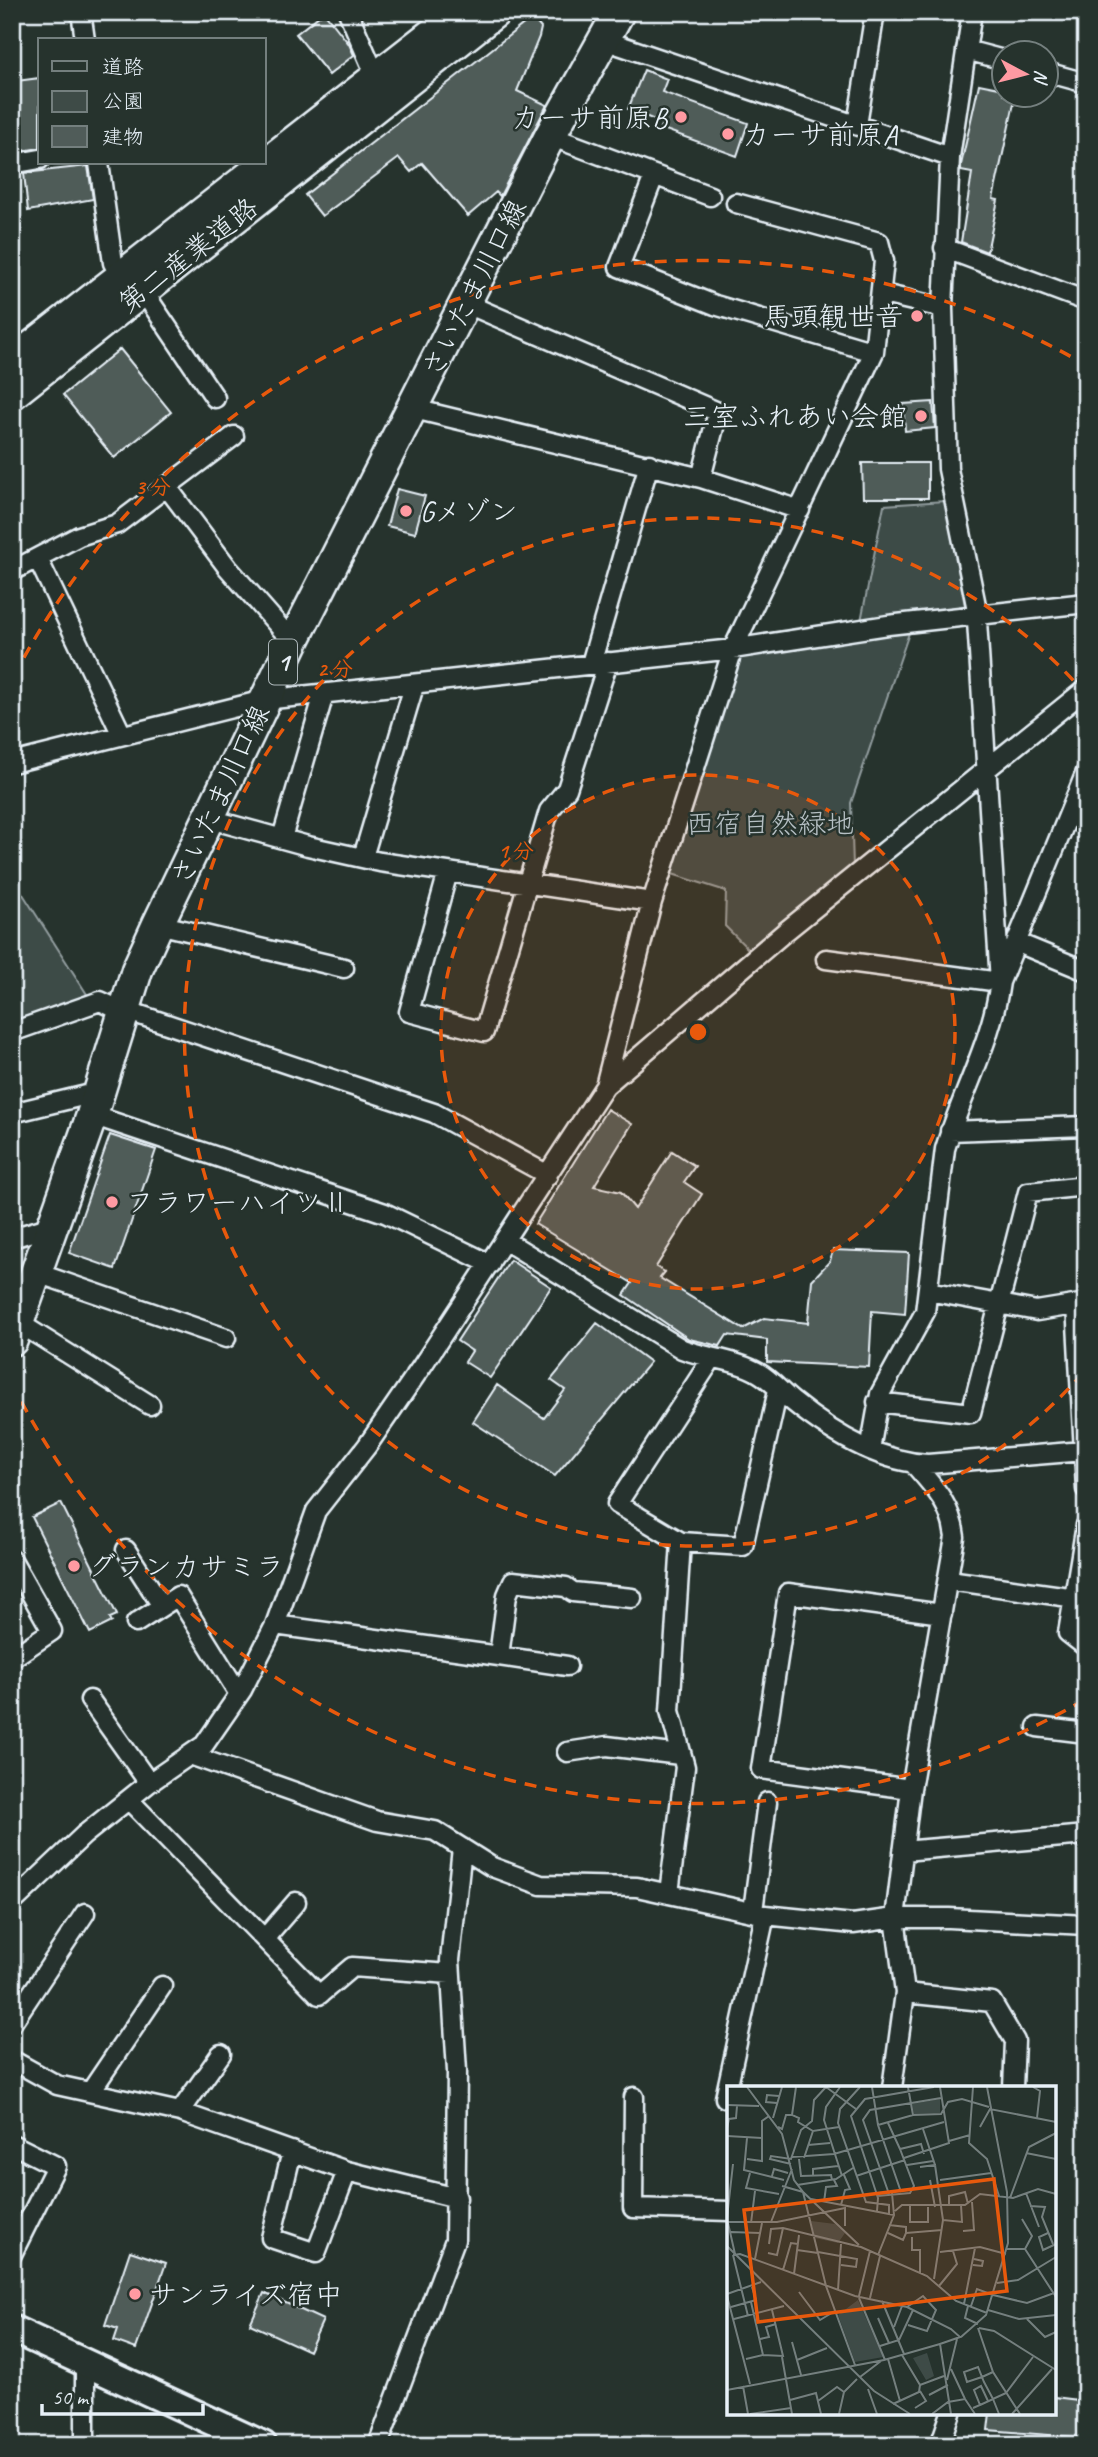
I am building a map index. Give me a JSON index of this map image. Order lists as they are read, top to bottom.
{
  "streets": {
    "main road": ["第二産業道路", "さいたま川口線", "1"]
  },
  "parks": ["西宿自然緑地"],
  "places": [
    "カーサ前原B",
    "カーサ前原A",
    "馬頭観世音",
    "三室ふれあい会館",
    "Gメゾン",
    "フラワーハイツⅡ",
    "グランカサミラ",
    "サンライズ宿中"
  ],
  "legend": ["道路", "公園", "建物"],
  "scale_bar": "50 m",
  "north": "right",
  "rings": ["3 分", "2 分", "1 分"]
}
